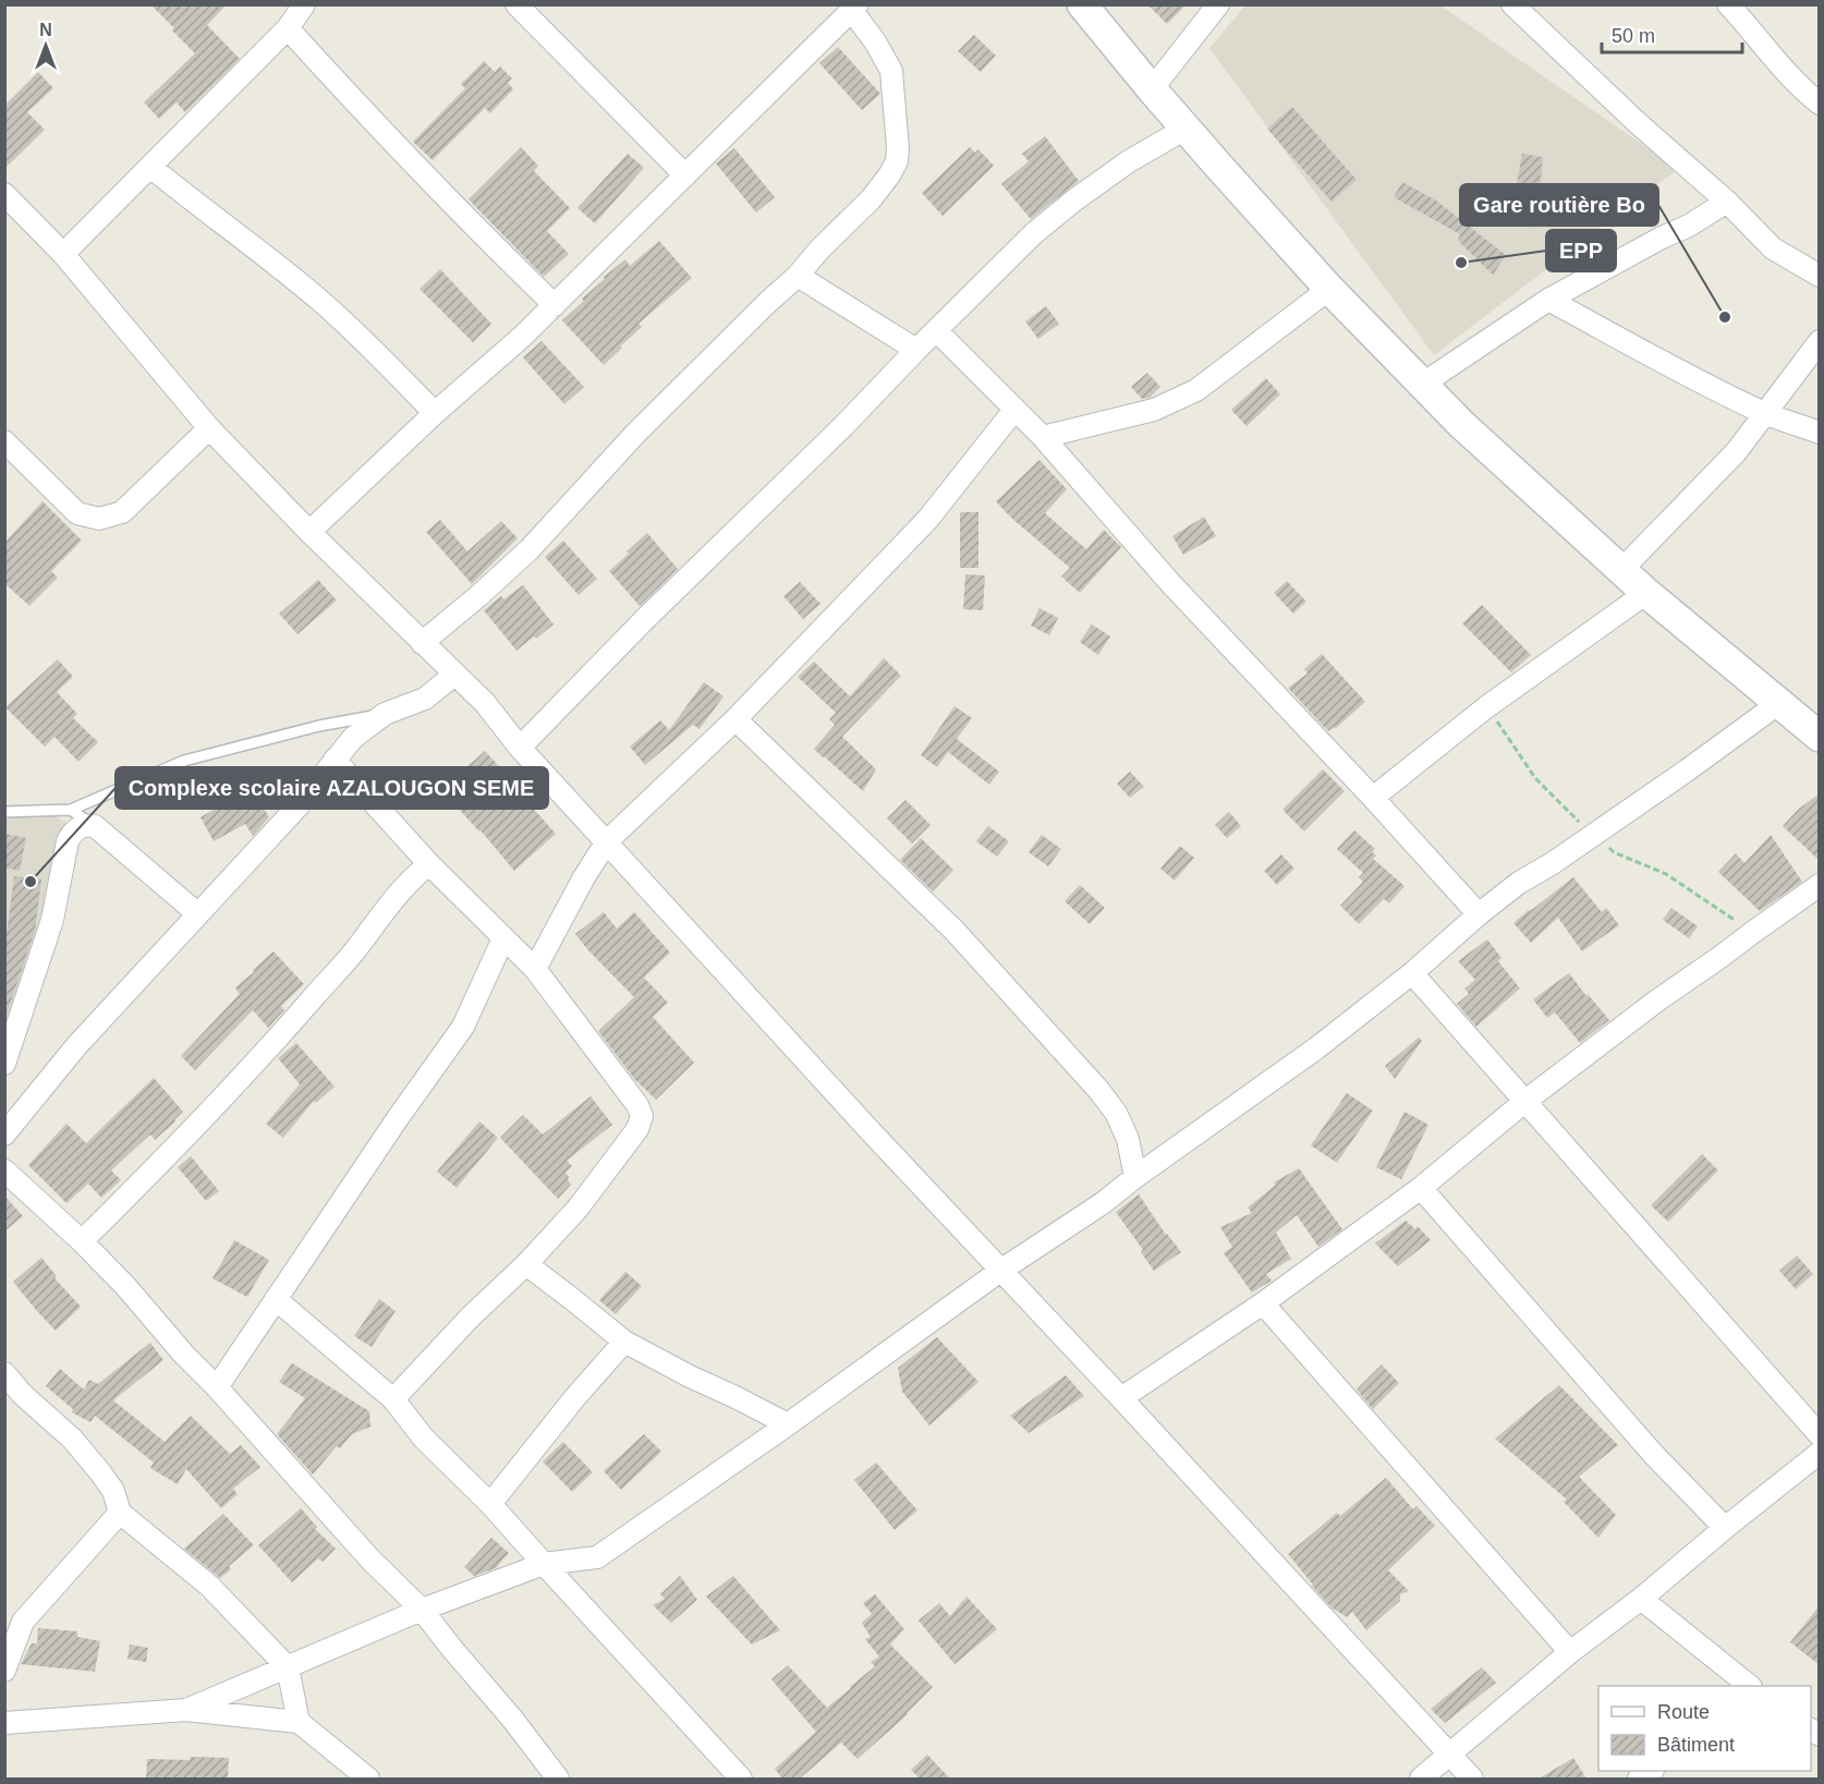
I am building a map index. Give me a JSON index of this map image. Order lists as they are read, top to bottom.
{
  "places": ["EPP", "Gare routière Bo", "Complexe scolaire AZALOUGON SEME"],
  "legend": ["Route", "Bâtiment"],
  "scale_bar": "50 m",
  "north": "top"
}
